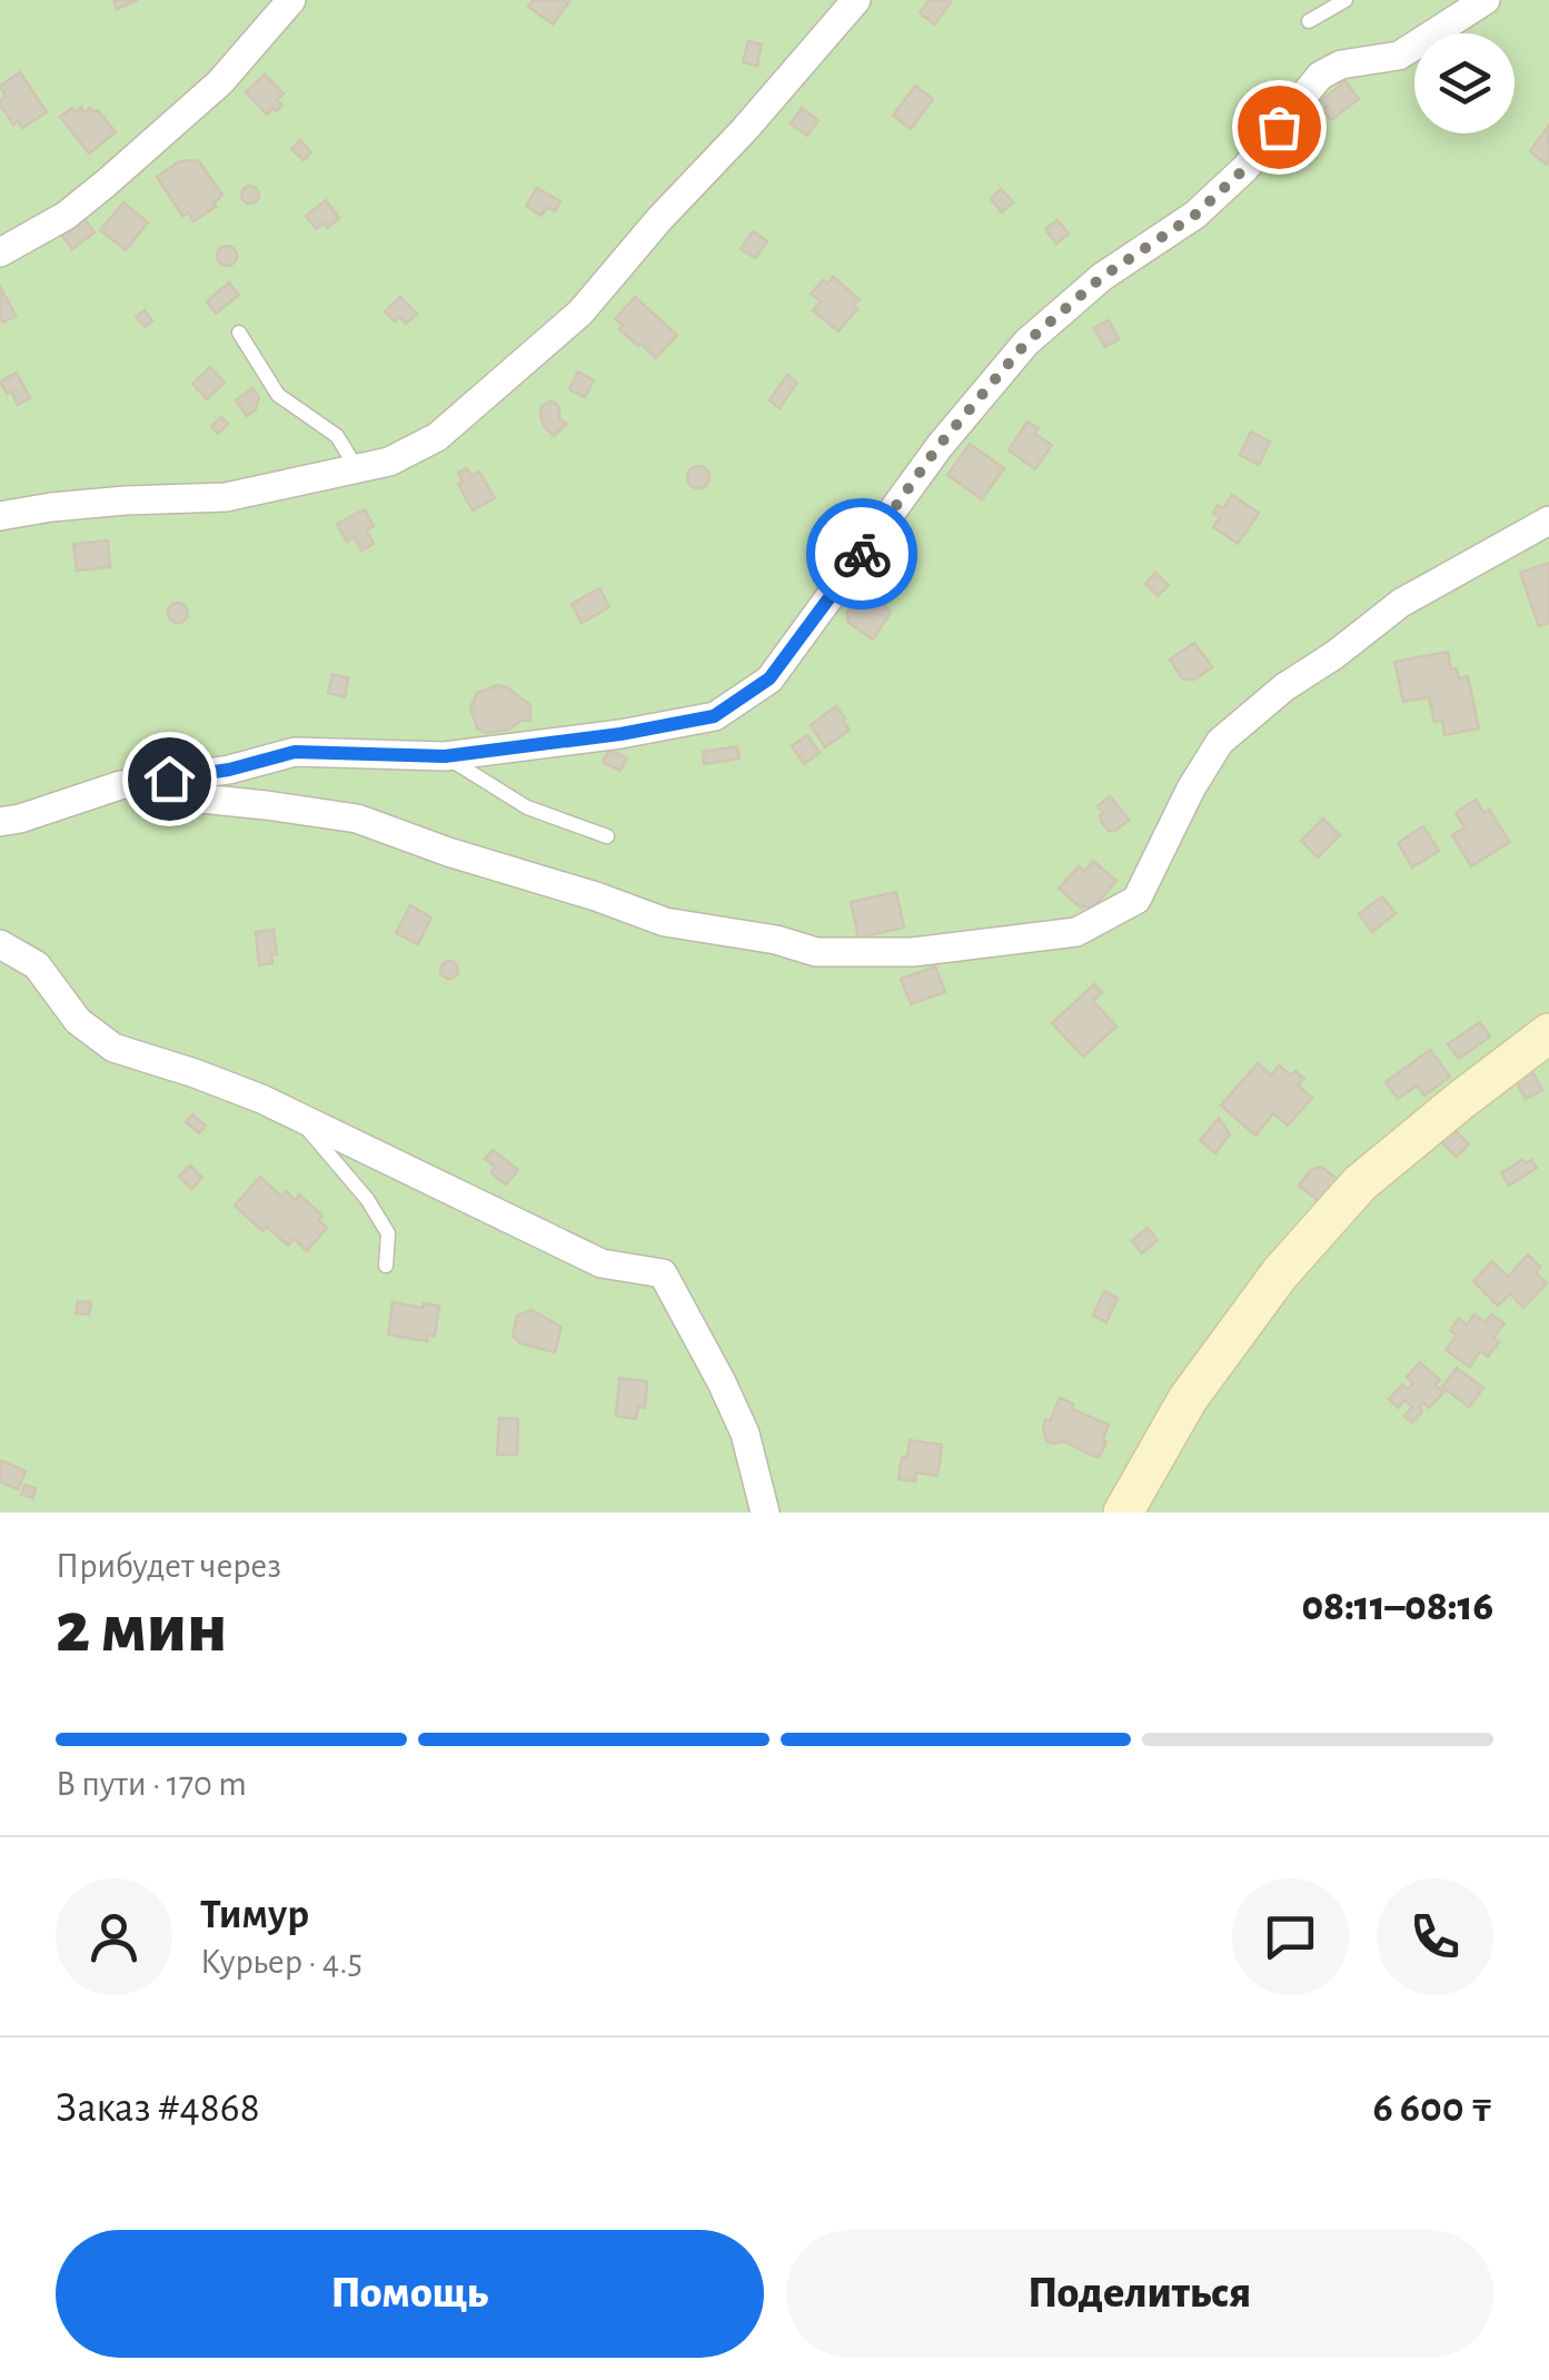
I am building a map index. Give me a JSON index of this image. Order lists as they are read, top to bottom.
{
  "page": {
    "heading": ["2 мин", "Прибудет через", "08:11–08:16"],
    "panel": [
      "Тимур",
      "Курьер · 4.5",
      "Заказ #4868",
      "6 600 ₸"
    ],
    "bar": "В пути · 170 m",
    "buttons": ["Помощь", "Поделиться"]
  }
}
